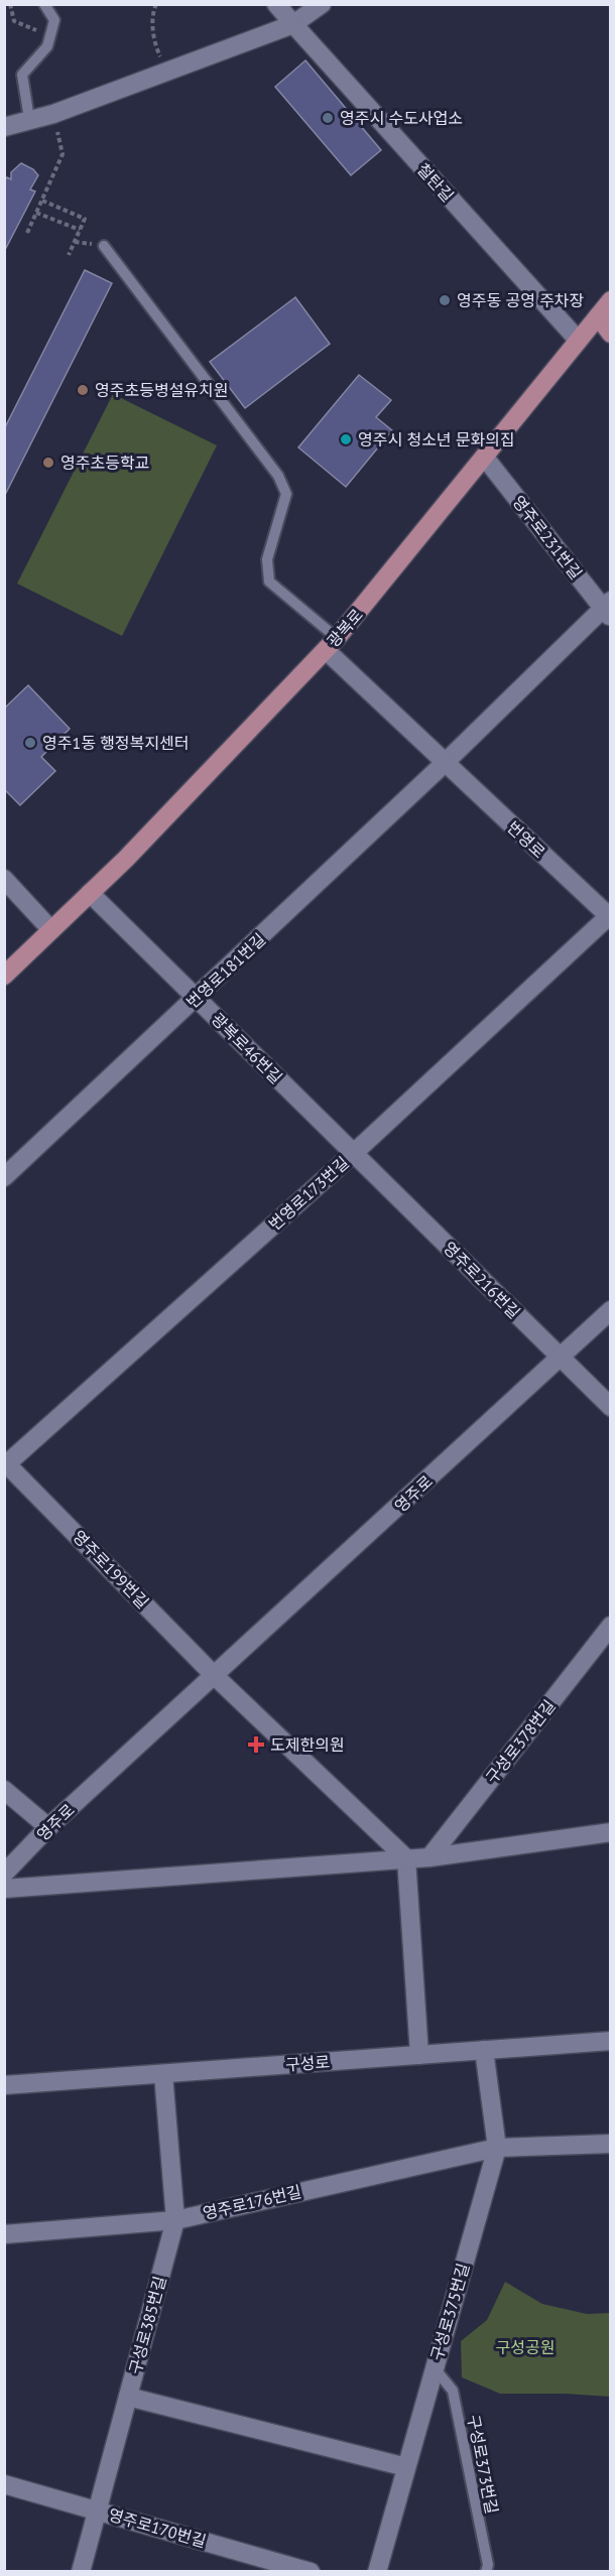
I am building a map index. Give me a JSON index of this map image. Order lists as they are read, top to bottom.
{
  "streets": {
    "main road": ["광복로"],
    "street": [
      "철탄길",
      "영주로231번길",
      "번영로",
      "번영로181번길",
      "광복로46번길",
      "번영로173번길",
      "영주로216번길",
      "영주로",
      "영주로199번길",
      "구성로378번길",
      "구성로",
      "영주로176번길",
      "구성로375번길",
      "구성로385번길",
      "영주로170번길"
    ],
    "lane": ["구성로373번길"]
  },
  "crossings": [
    ["철탄길", "광복로"],
    ["영주로231번길", "광복로"],
    ["광복로", "번영로"],
    ["광복로", "광복로46번길"],
    ["번영로", "번영로181번길"],
    ["번영로", "번영로173번길"],
    ["번영로181번길", "광복로46번길"],
    ["광복로46번길", "번영로173번길"],
    ["광복로46번길", "영주로216번길"],
    ["번영로173번길", "영주로216번길"],
    ["번영로173번길", "영주로199번길"],
    ["영주로216번길", "영주로"],
    ["영주로", "영주로199번길"],
    ["구성로", "구성로375번길"],
    ["구성로", "구성로385번길"],
    ["영주로176번길", "구성로375번길"],
    ["영주로176번길", "구성로385번길"],
    ["구성로375번길", "구성로373번길"],
    ["구성로385번길", "영주로170번길"]
  ],
  "parks": ["구성공원"],
  "places": {
    "other": [
      "영주시 수도사업소",
      "영주동 공영 주차장",
      "영주초등병설유치원",
      "영주시 청소년 문화의집",
      "영주초등학교",
      "영주1동 행정복지센터"
    ],
    "health": ["도제한의원"]
  }
}
